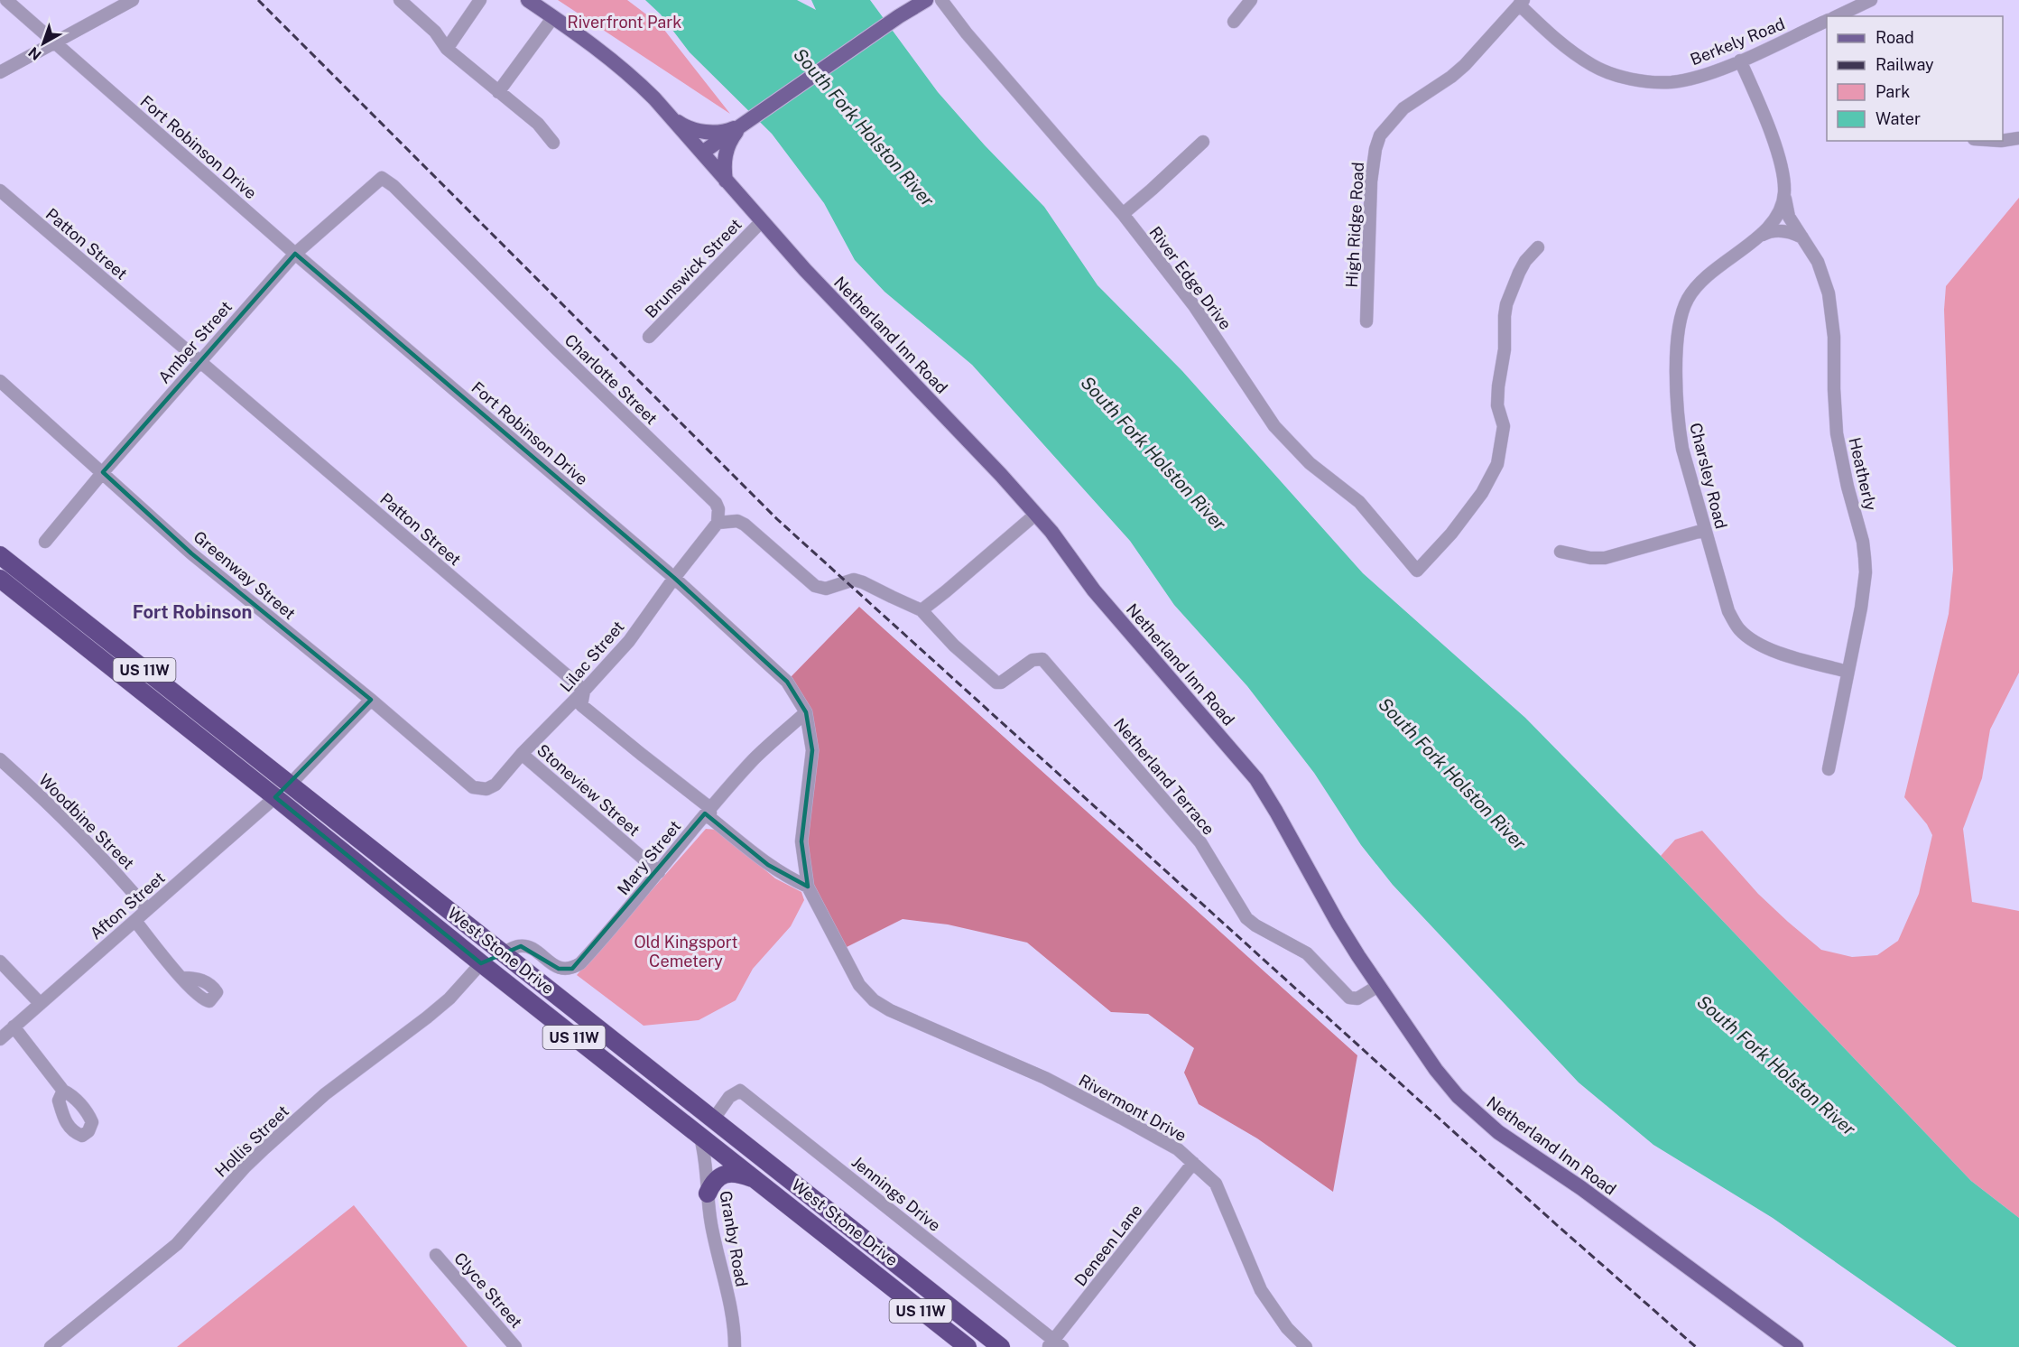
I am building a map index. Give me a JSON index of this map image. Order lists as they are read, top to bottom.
{
  "streets": {
    "highway": ["US 11W", "West Stone Drive"],
    "main road": ["Netherland Inn Road"],
    "street": [
      "Berkely Road",
      "Fort Robinson Drive",
      "High Ridge Road",
      "Patton Street",
      "Brunswick Street",
      "River Edge Drive",
      "Amber Street",
      "Charlotte Street",
      "Heatherly",
      "Charsley Road",
      "Greenway Street",
      "Lilac Street",
      "Netherland Terrace",
      "Stoneview Street",
      "Woodbine Street",
      "Mary Street",
      "Afton Street",
      "Rivermont Drive",
      "Hollis Street",
      "Jennings Drive",
      "Granby Road",
      "Deneen Lane",
      "Clyce Street"
    ]
  },
  "crossings": [
    ["Berkely Road", "High Ridge Road"],
    ["Berkely Road", "Heatherly"],
    ["Fort Robinson Drive", "Amber Street"],
    ["Fort Robinson Drive", "Lilac Street"],
    ["Fort Robinson Drive", "Mary Street"],
    ["Fort Robinson Drive", "Rivermont Drive"],
    ["Patton Street", "Amber Street"],
    ["Patton Street", "Lilac Street"],
    ["Brunswick Street", "Netherland Inn Road"],
    ["Netherland Inn Road", "Netherland Terrace"],
    ["Amber Street", "Charlotte Street"],
    ["Amber Street", "Greenway Street"],
    ["Charlotte Street", "Lilac Street"],
    ["Heatherly", "Charsley Road"],
    ["Greenway Street", "Lilac Street"],
    ["Lilac Street", "Stoneview Street"],
    ["Stoneview Street", "Mary Street"],
    ["Woodbine Street", "Afton Street"],
    ["Mary Street", "West Stone Drive"],
    ["Afton Street", "West Stone Drive"],
    ["West Stone Drive", "Hollis Street"],
    ["West Stone Drive", "Jennings Drive"],
    ["West Stone Drive", "Granby Road"],
    ["Rivermont Drive", "Deneen Lane"],
    ["Jennings Drive", "Deneen Lane"]
  ],
  "districts": ["Fort Robinson"],
  "water": ["South Fork Holston River"],
  "parks": ["Riverfront Park", "Old Kingsport Cemetery"],
  "legend": [
    "Road",
    "Railway",
    "Park",
    "Water"
  ],
  "north": "bottom left"
}
